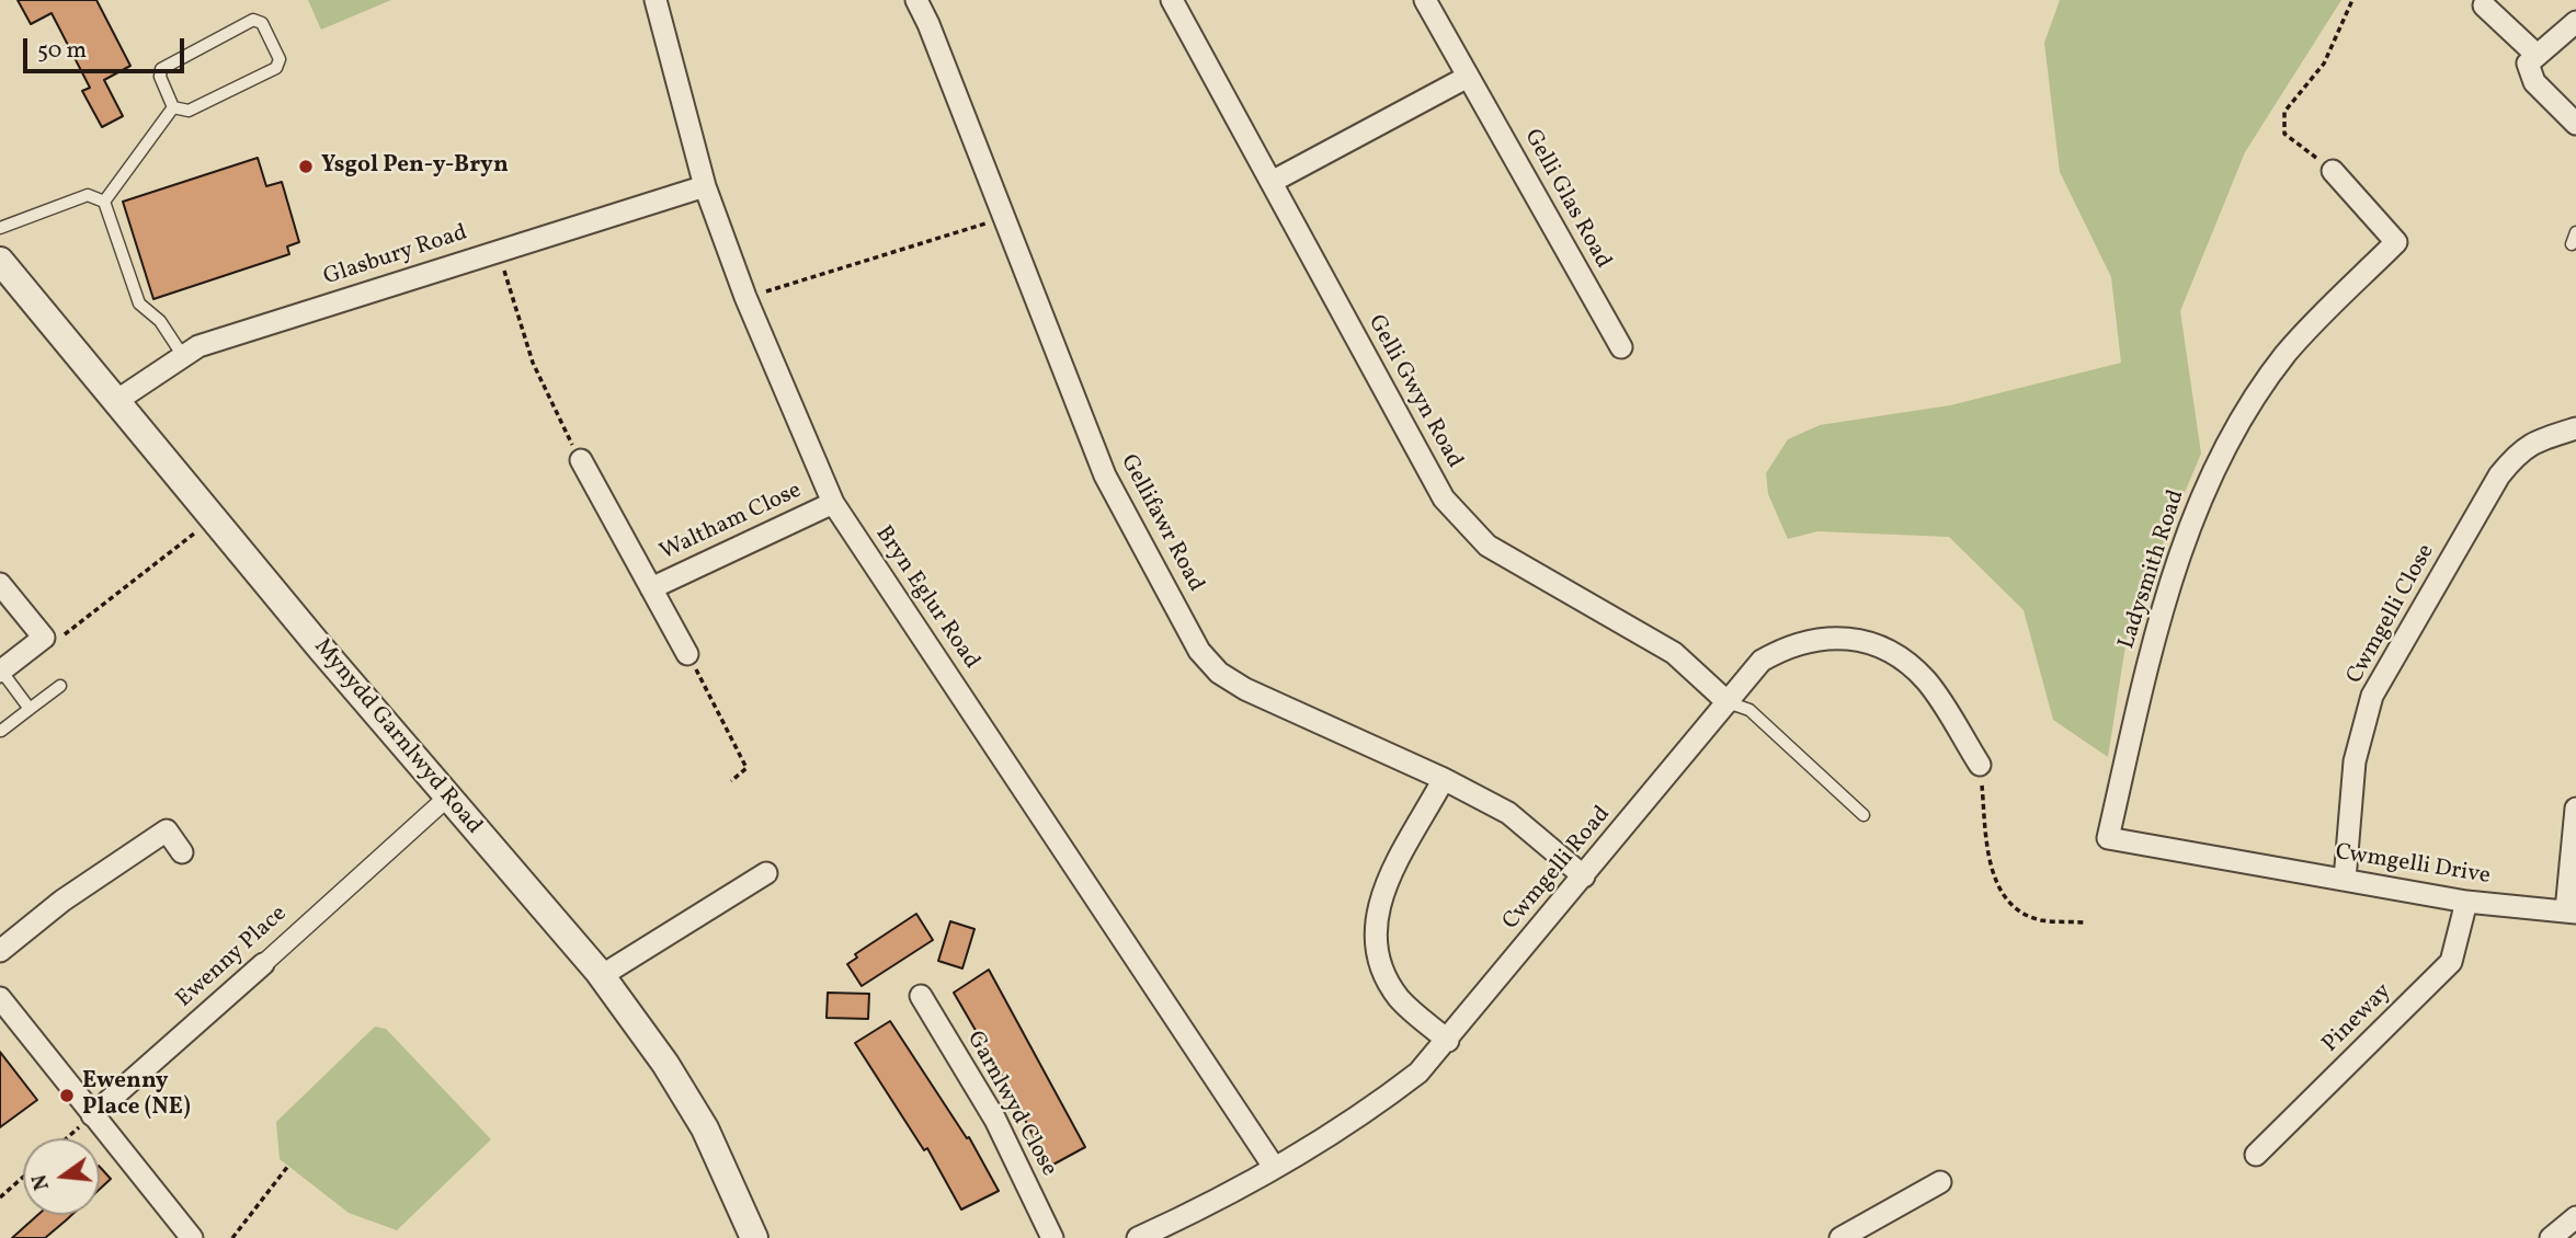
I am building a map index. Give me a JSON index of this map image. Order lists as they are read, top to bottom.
{
  "streets": {
    "street": [
      "Gelli Glas Road",
      "Glasbury Road",
      "Gelli Gwyn Road",
      "Waltham Close",
      "Gellifawr Road",
      "Ladysmith Road",
      "Bryn Eglur Road",
      "Cwmgelli Close",
      "Mynydd Garnlwyd Road",
      "Cwmgelli Drive",
      "Cwmgelli Road",
      "Ewenny Place",
      "Pineway",
      "Garnlwyd Close"
    ]
  },
  "crossings": [
    ["Glasbury Road", "Bryn Eglur Road"],
    ["Glasbury Road", "Mynydd Garnlwyd Road"],
    ["Gelli Gwyn Road", "Cwmgelli Road"],
    ["Waltham Close", "Bryn Eglur Road"],
    ["Gellifawr Road", "Cwmgelli Road"],
    ["Ladysmith Road", "Cwmgelli Drive"],
    ["Bryn Eglur Road", "Cwmgelli Road"],
    ["Cwmgelli Close", "Cwmgelli Drive"],
    ["Mynydd Garnlwyd Road", "Ewenny Place"],
    ["Cwmgelli Drive", "Pineway"]
  ],
  "places": ["Ysgol Pen-y-Bryn", "Ewenny Place (NE)"],
  "scale_bar": "50 m",
  "north": "left"
}
